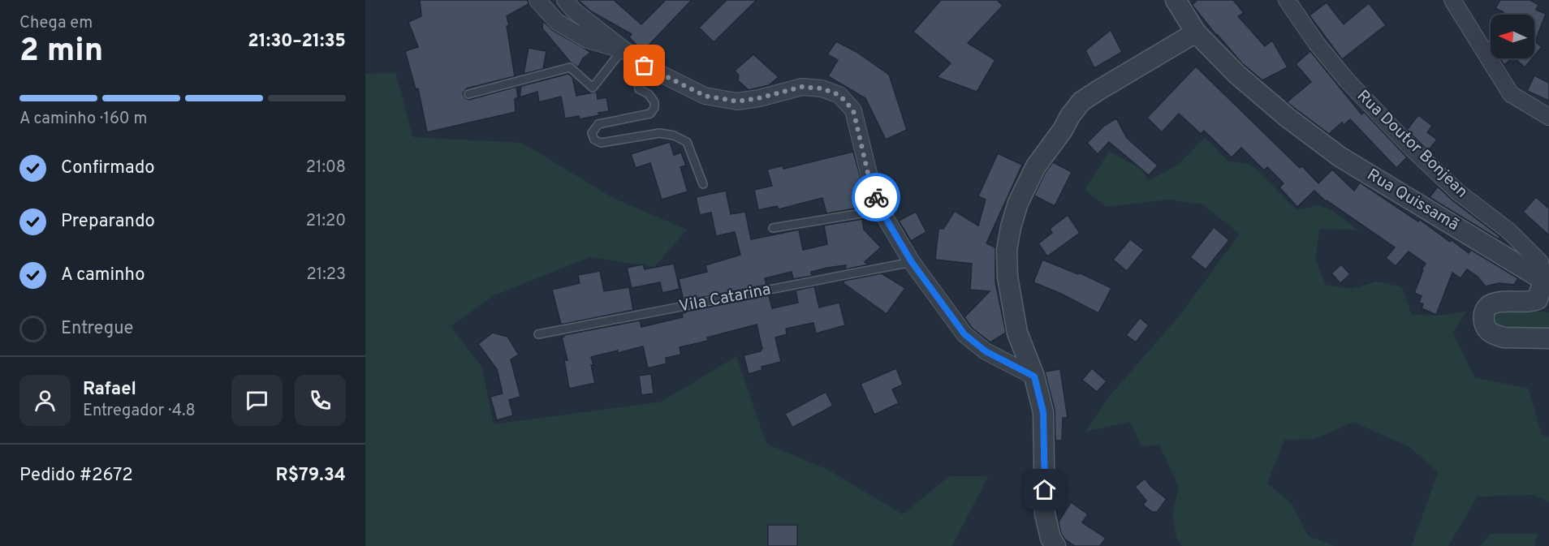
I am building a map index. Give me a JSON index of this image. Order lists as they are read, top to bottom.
{
  "streets": {
    "street": ["Rua Doutor Bonjean", "Rua Quissamã"],
    "lane": ["Vila Catarina"]
  },
  "crossings": [
    ["Rua Doutor Bonjean", "Rua Quissamã"]
  ],
  "north": "left",
  "page": {
    "heading": ["2 min", "Chega em", "21:30–21:35"],
    "panel": [
      "Rafael",
      "Entregador · 4.8",
      "Pedido #2672",
      "R$79.34"
    ],
    "bar": "A caminho · 160 m",
    "list": [
      ["Confirmado", "21:08"],
      ["Preparando", "21:20"],
      ["A caminho", "21:23"],
      "Entregue"
    ]
  }
}
